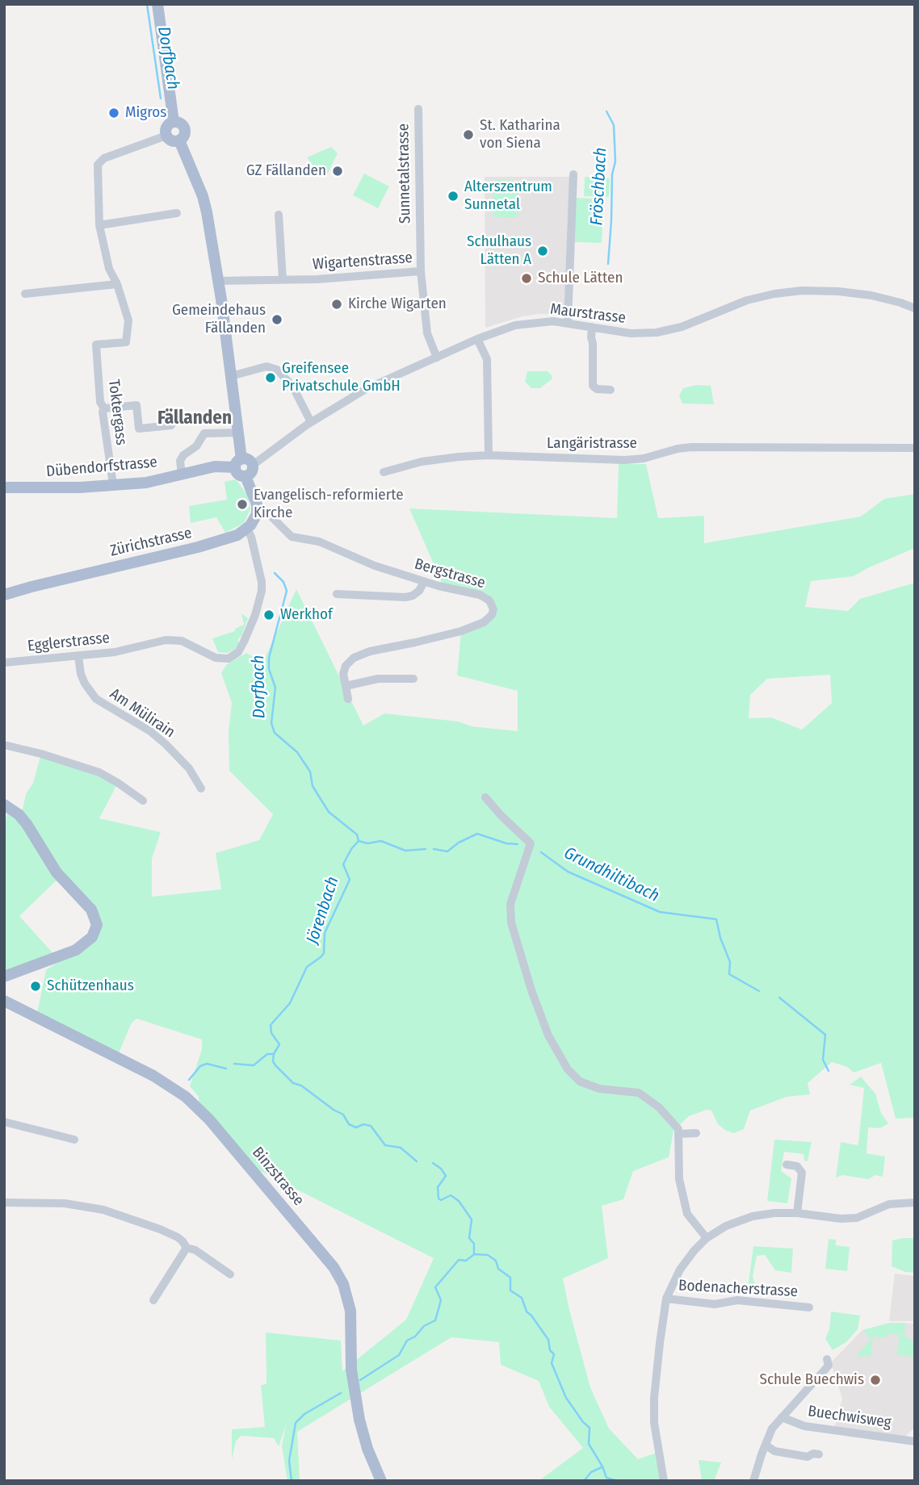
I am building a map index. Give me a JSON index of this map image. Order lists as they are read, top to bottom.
{
  "streets": {
    "main road": ["Dübendorfstrasse", "Zürichstrasse", "Binzstrasse"],
    "street": [
      "Sunnetalstrasse",
      "Wigartenstrasse",
      "Maurstrasse",
      "Toktergass",
      "Langäristrasse",
      "Bergstrasse",
      "Egglerstrasse",
      "Am Mülirain",
      "Bodenacherstrasse",
      "Buechwisweg"
    ]
  },
  "crossings": [
    ["Sunnetalstrasse", "Wigartenstrasse"],
    ["Wigartenstrasse", "Maurstrasse"],
    ["Toktergass", "Dübendorfstrasse"],
    ["Zürichstrasse", "Egglerstrasse"],
    ["Egglerstrasse", "Am Mülirain"]
  ],
  "districts": ["Fällanden"],
  "water": [
    "Dorfbach",
    "Fröschbach",
    "Grundhiltibach",
    "Jörenbach"
  ],
  "places": [
    "Migros",
    "St. Katharina von Siena",
    "GZ Fällanden",
    "Alterszentrum Sunnetal",
    "Schulhaus Lätten A",
    "Schule Lätten",
    "Kirche Wigarten",
    "Gemeindehaus Fällanden",
    "Greifensee Privatschule GmbH",
    "Evangelisch-reformierte Kirche",
    "Werkhof",
    "Schützenhaus",
    "Schule Buechwis"
  ]
}
